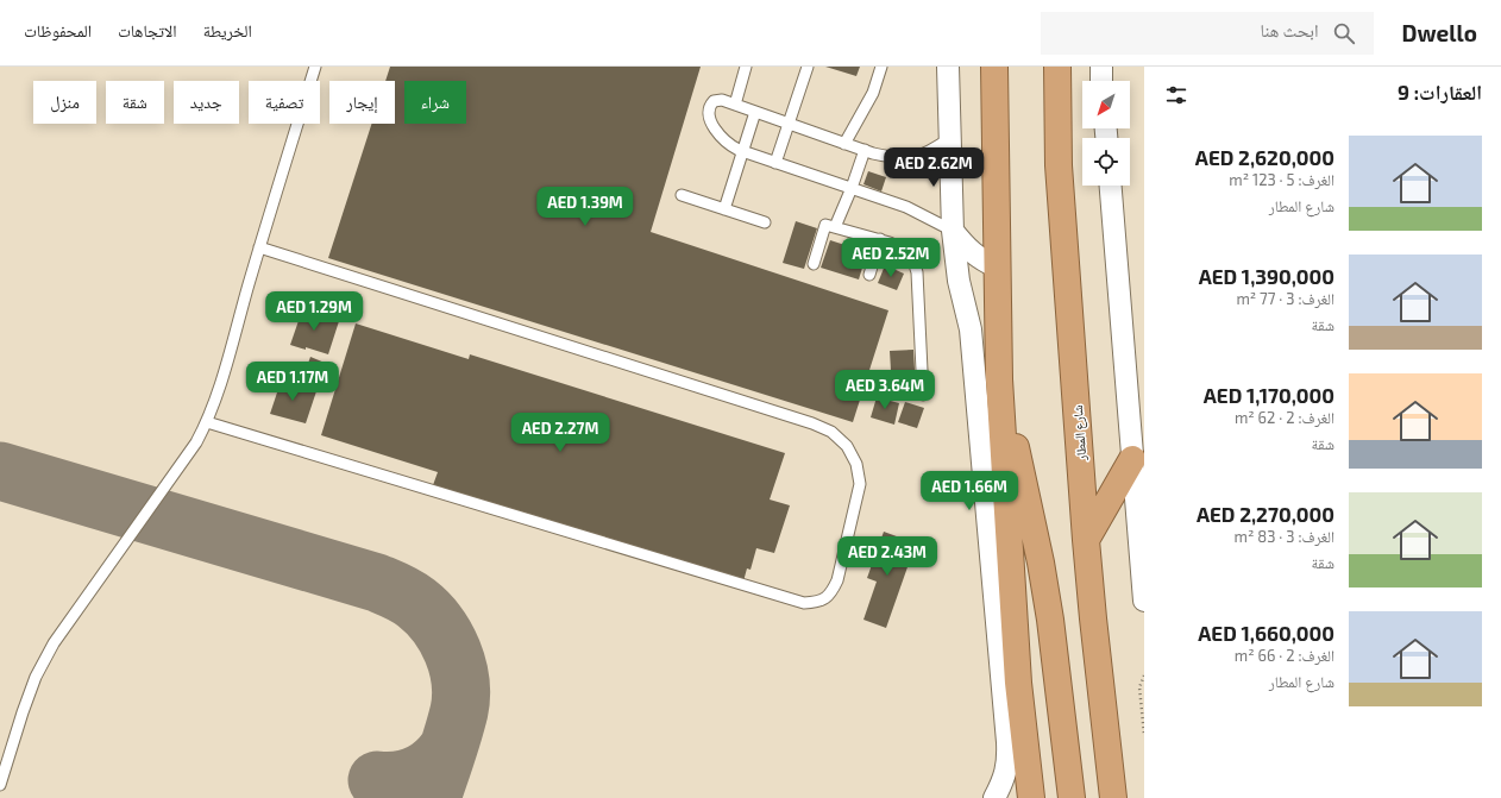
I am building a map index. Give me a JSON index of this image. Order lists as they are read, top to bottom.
{
  "streets": {
    "highway": ["شارع المطار"]
  },
  "north": "bottom left",
  "page": {
    "header": "Dwello",
    "search": "ابحث هنا",
    "nav": ["الخريطة", "الاتجاهات", "المحفوظات"],
    "heading": "العقارات: 9",
    "chip": [
      "شراء",
      "إيجار",
      "تصفية",
      "جديد",
      "شقة",
      "منزل"
    ],
    "list": [
      {
        "name": "AED 2,620,000",
        "note": "الغرف: 5 · 123 m² · شارع المطار"
      },
      {
        "name": "AED 1,390,000",
        "note": "الغرف: 3 · 77 m² · شقة"
      },
      {
        "name": "AED 1,170,000",
        "note": "الغرف: 2 · 62 m² · شقة"
      },
      {
        "name": "AED 2,270,000",
        "note": "الغرف: 3 · 83 m² · شقة"
      },
      {
        "name": "AED 1,660,000",
        "note": "الغرف: 2 · 66 m² · شارع المطار"
      }
    ],
    "price": [
      "AED 2.62M",
      "AED 1.39M",
      "AED 2.52M",
      "AED 1.29M",
      "AED 1.17M",
      "AED 3.64M",
      "AED 2.27M",
      "AED 1.66M",
      "AED 2.43M"
    ]
  }
}
